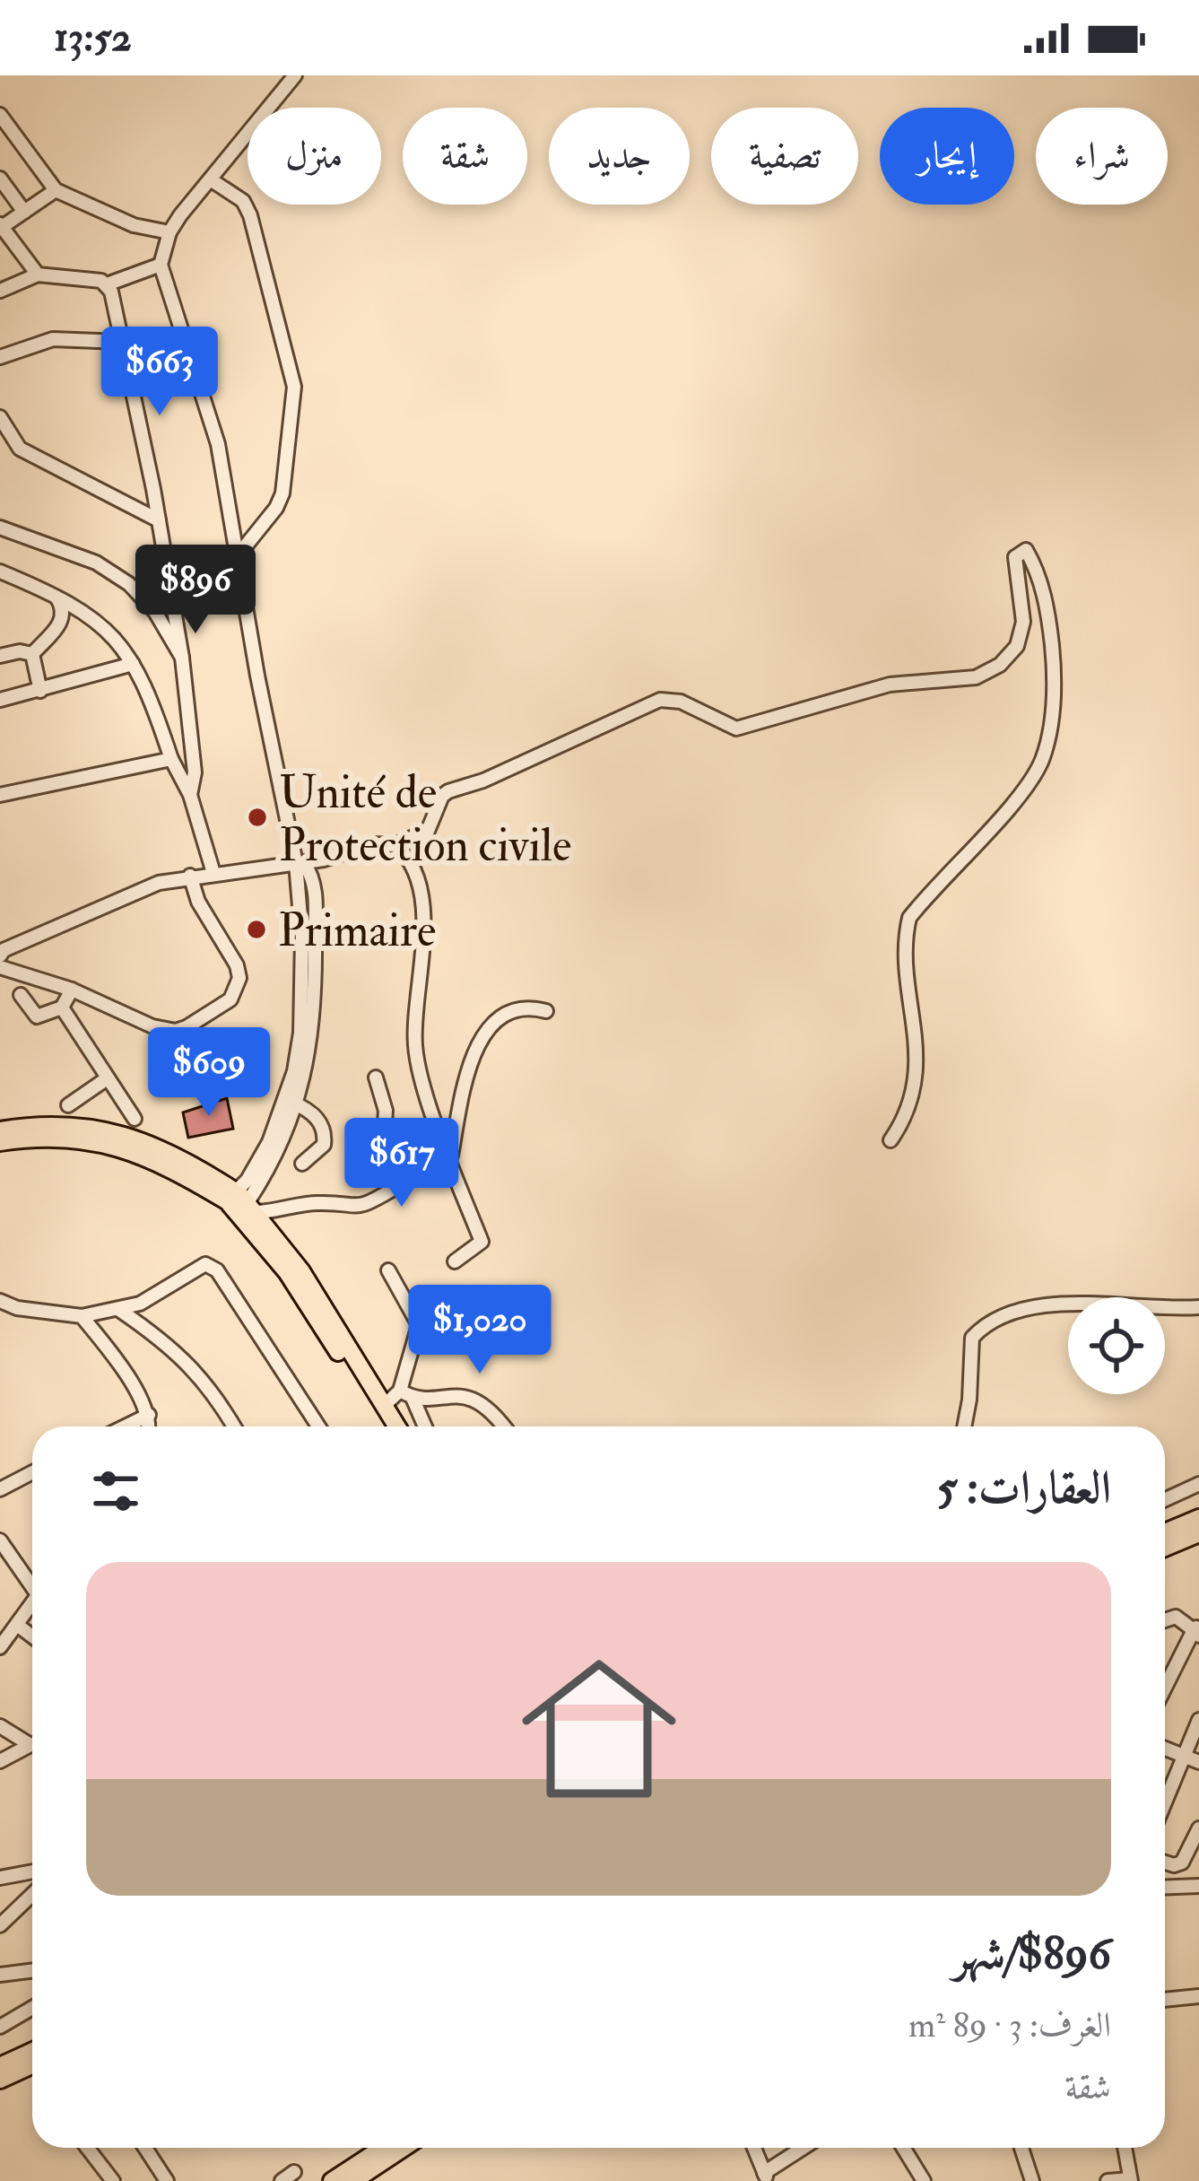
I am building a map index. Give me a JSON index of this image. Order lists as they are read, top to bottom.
{
  "places": ["Unité de Protection civile", "Primaire"],
  "page": {
    "status": "13:52",
    "chip": [
      "شراء",
      "إيجار",
      "تصفية",
      "جديد",
      "شقة",
      "منزل"
    ],
    "price": [
      "$663",
      "$896",
      "$609",
      "$617",
      "$1,020"
    ],
    "heading": "العقارات: 5",
    "list": [
      {
        "name": "$896/شهر",
        "note": "الغرف: 3 · 89 m² · شقة"
      }
    ]
  }
}
